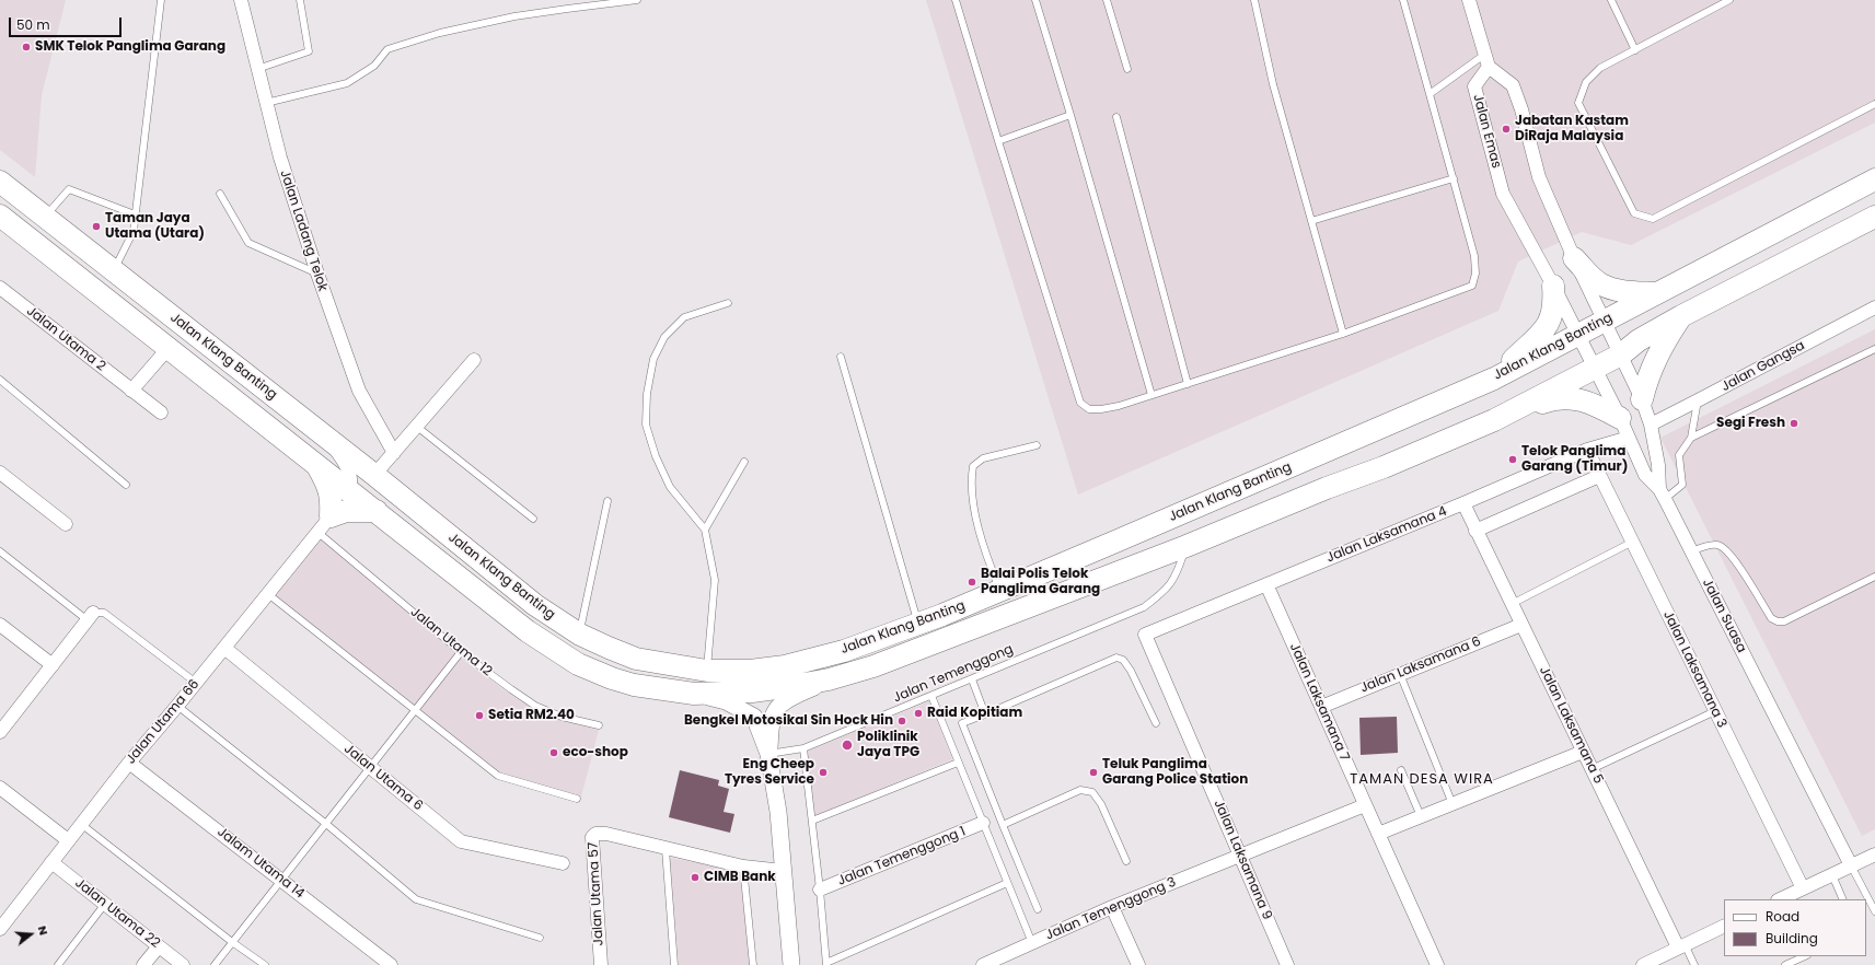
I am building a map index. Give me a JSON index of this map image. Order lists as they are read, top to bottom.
{
  "streets": {
    "highway": ["Jalan Klang Banting"],
    "street": [
      "Jalan Emas",
      "Jalan Ladang Telok",
      "Jalan Utama 2",
      "Jalan Gangsa",
      "Jalan Laksamana 4",
      "Jalan Suasa",
      "Jalan Laksamana 6",
      "Jalan Laksamana 3",
      "Jalan Laksamana 7",
      "Jalan Utama 66",
      "Jalan Laksamana 5",
      "Jalan Utama 6",
      "Jalan Temenggong 1",
      "Jalan Laksamana 9",
      "Jalam Utama 14",
      "Jalan Utama 57",
      "Jalan Temenggong 3",
      "Jalan Utama 22"
    ],
    "lane": ["Jalan Utama 12", "Jalan Temenggong"]
  },
  "crossings": [
    ["Jalan Emas", "Jalan Klang Banting"],
    ["Jalan Emas", "Jalan Suasa"],
    ["Jalan Klang Banting", "Jalan Suasa"],
    ["Jalan Klang Banting", "Jalan Temenggong"],
    ["Jalan Klang Banting", "Jalan Utama 66"],
    ["Jalan Laksamana 4", "Jalan Suasa"],
    ["Jalan Laksamana 4", "Jalan Laksamana 3"],
    ["Jalan Laksamana 4", "Jalan Laksamana 7"],
    ["Jalan Laksamana 4", "Jalan Laksamana 5"],
    ["Jalan Laksamana 4", "Jalan Laksamana 9"],
    ["Jalan Utama 12", "Jalan Utama 66"],
    ["Jalan Laksamana 6", "Jalan Laksamana 7"],
    ["Jalan Laksamana 6", "Jalan Laksamana 5"],
    ["Jalan Laksamana 7", "Jalan Temenggong 3"],
    ["Jalan Utama 66", "Jalan Utama 6"],
    ["Jalan Utama 66", "Jalam Utama 14"],
    ["Jalan Utama 66", "Jalan Utama 22"],
    ["Jalan Laksamana 9", "Jalan Temenggong 3"]
  ],
  "districts": ["TAMAN DESA WIRA"],
  "places": [
    "SMK Telok Panglima Garang",
    "Jabatan Kastam DiRaja Malaysia",
    "Taman Jaya Utama (Utara)",
    "Segi Fresh",
    "Telok Panglima Garang (Timur)",
    "Balai Polis Telok Panglima Garang",
    "Raid Kopitiam",
    "Setia RM2.40",
    "Bengkel Motosikal Sin Hock Hin",
    "Poliklinik Jaya TPG",
    "eco-shop",
    "Eng Cheep Tyres Service",
    "Teluk Panglima Garang Police Station",
    "CIMB Bank"
  ],
  "legend": ["Road", "Building"],
  "scale_bar": "50 m",
  "north": "right"
}
